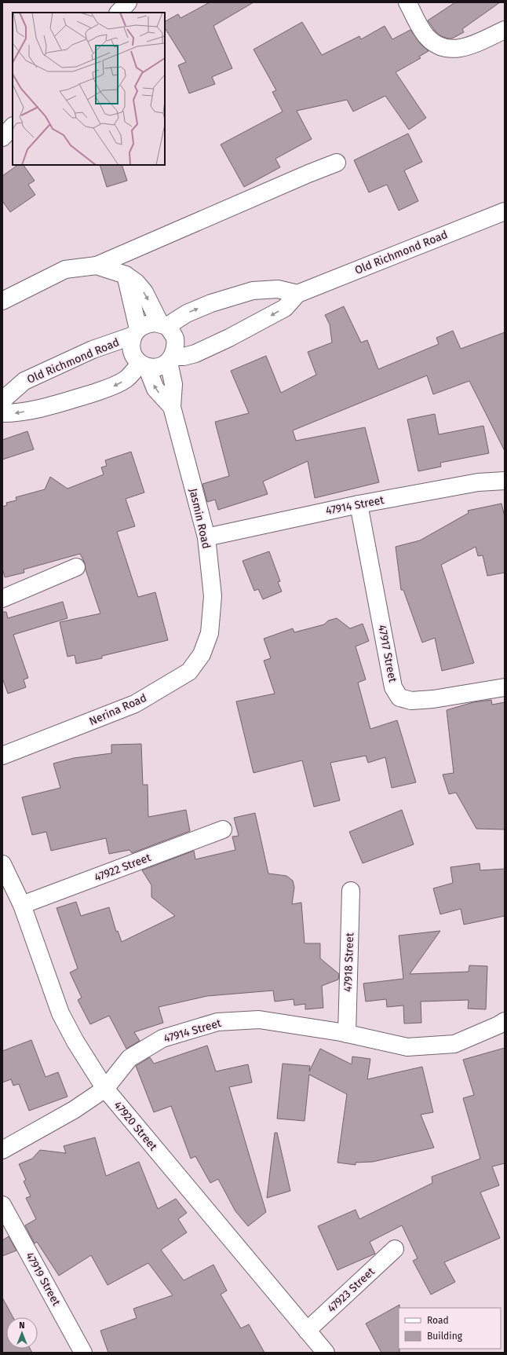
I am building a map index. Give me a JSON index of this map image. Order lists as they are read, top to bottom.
{
  "streets": {
    "street": [
      "Old Richmond Road",
      "47914 Street",
      "Jasmin Road",
      "47917 Street",
      "Nerina Road",
      "47922 Street",
      "47918 Street",
      "47920 Street",
      "47919 Street",
      "47923 Street"
    ]
  },
  "crossings": [
    ["Old Richmond Road", "Jasmin Road"],
    ["47914 Street", "Jasmin Road"],
    ["47914 Street", "47917 Street"],
    ["47914 Street", "47918 Street"],
    ["47914 Street", "47920 Street"],
    ["Jasmin Road", "Nerina Road"],
    ["47922 Street", "47920 Street"],
    ["47920 Street", "47923 Street"]
  ],
  "legend": ["Road", "Building"],
  "north": "top"
}
